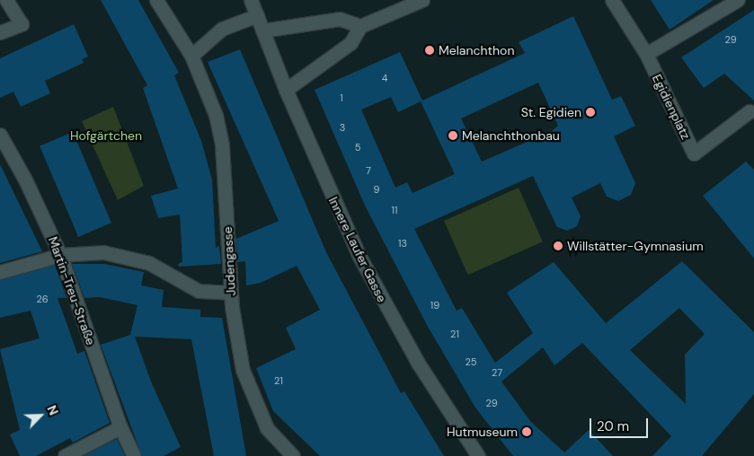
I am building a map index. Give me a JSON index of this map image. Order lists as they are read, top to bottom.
{
  "streets": {
    "street": [
      "Egidienplatz",
      "Innere Laufer Gasse",
      "Judengasse",
      "Martin-Treu-Straße"
    ]
  },
  "parks": ["Hofgärtchen"],
  "places": [
    "Melanchthon",
    "St. Egidien",
    "Melanchthonbau",
    "Willstätter-Gymnasium",
    "Hutmuseum"
  ],
  "house_numbers": [
    "29",
    "4",
    "1",
    "3",
    "5",
    "7",
    "9",
    "11",
    "13",
    "26",
    "19",
    "21",
    "25",
    "27",
    "21",
    "29"
  ],
  "scale_bar": "20 m",
  "north": "top right"
}
